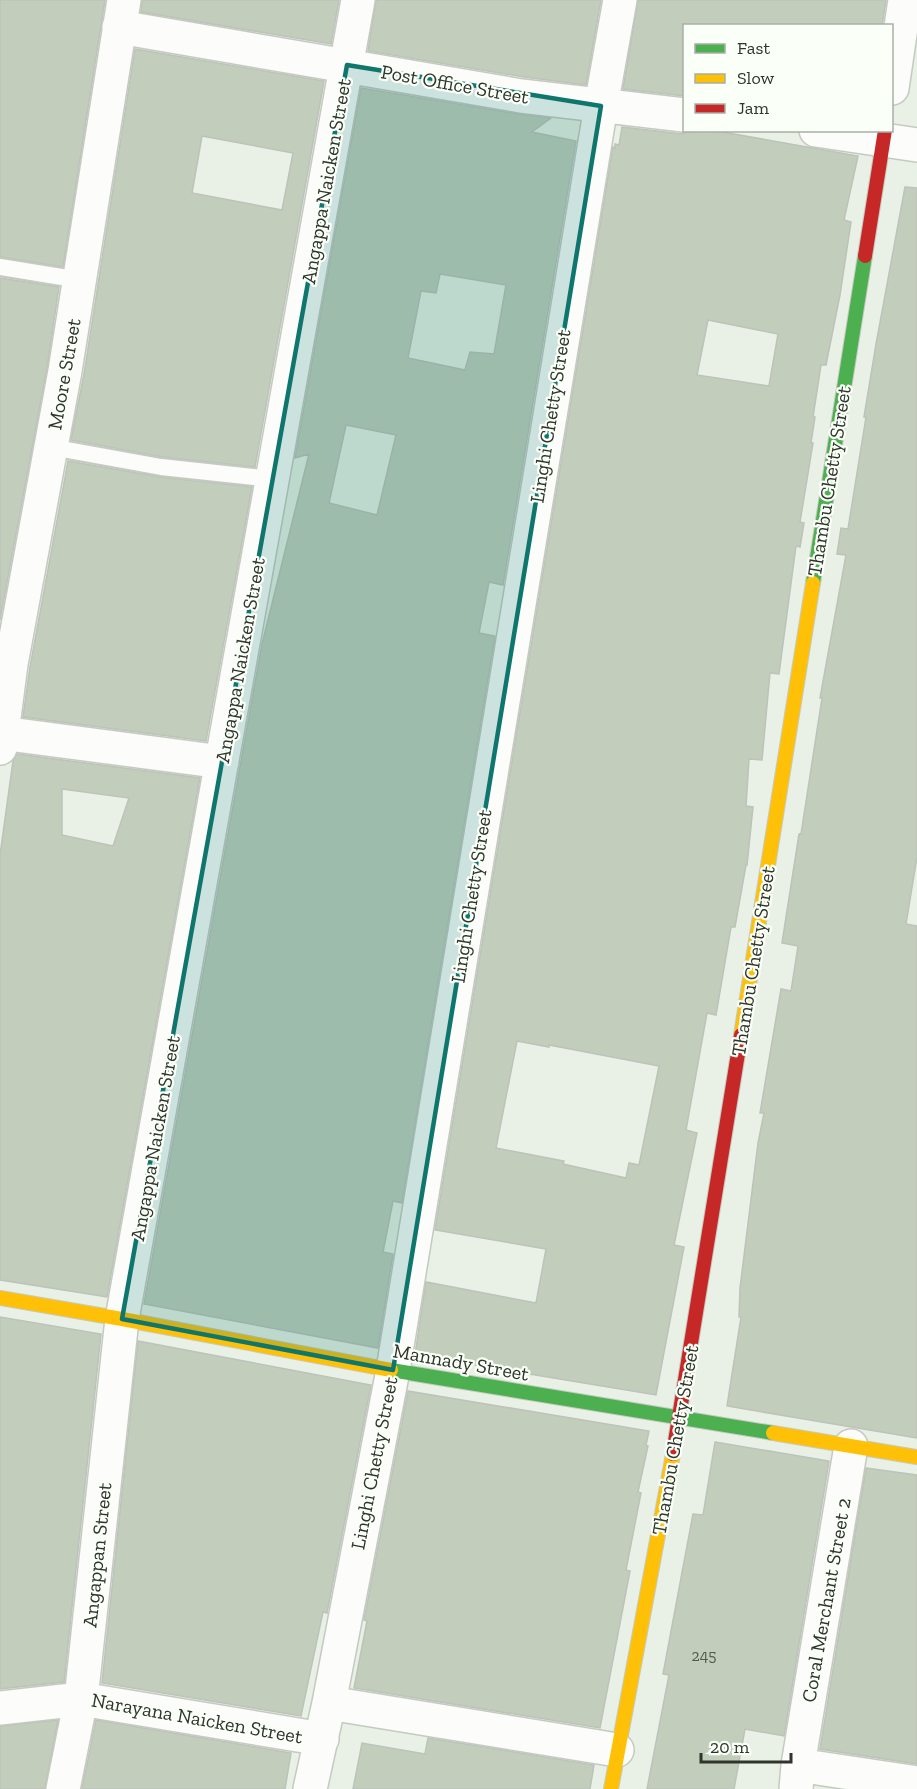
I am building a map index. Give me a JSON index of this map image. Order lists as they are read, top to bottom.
{
  "streets": {
    "street": [
      "Post Office Street",
      "Angappa Naicken Street",
      "Moore Street",
      "Linghi Chetty Street",
      "Thambu Chetty Street",
      "Mannady Street",
      "Angappan Street",
      "Coral Merchant Street 2",
      "Narayana Naicken Street"
    ]
  },
  "crossings": [
    ["Post Office Street", "Angappa Naicken Street"],
    ["Post Office Street", "Moore Street"],
    ["Post Office Street", "Linghi Chetty Street"],
    ["Angappa Naicken Street", "Mannady Street"],
    ["Angappa Naicken Street", "Angappan Street"],
    ["Linghi Chetty Street", "Mannady Street"],
    ["Linghi Chetty Street", "Narayana Naicken Street"],
    ["Thambu Chetty Street", "Mannady Street"],
    ["Mannady Street", "Angappan Street"],
    ["Mannady Street", "Coral Merchant Street 2"],
    ["Angappan Street", "Narayana Naicken Street"]
  ],
  "house_numbers": ["245"],
  "legend": ["Fast", "Slow", "Jam"],
  "scale_bar": "20 m"
}
